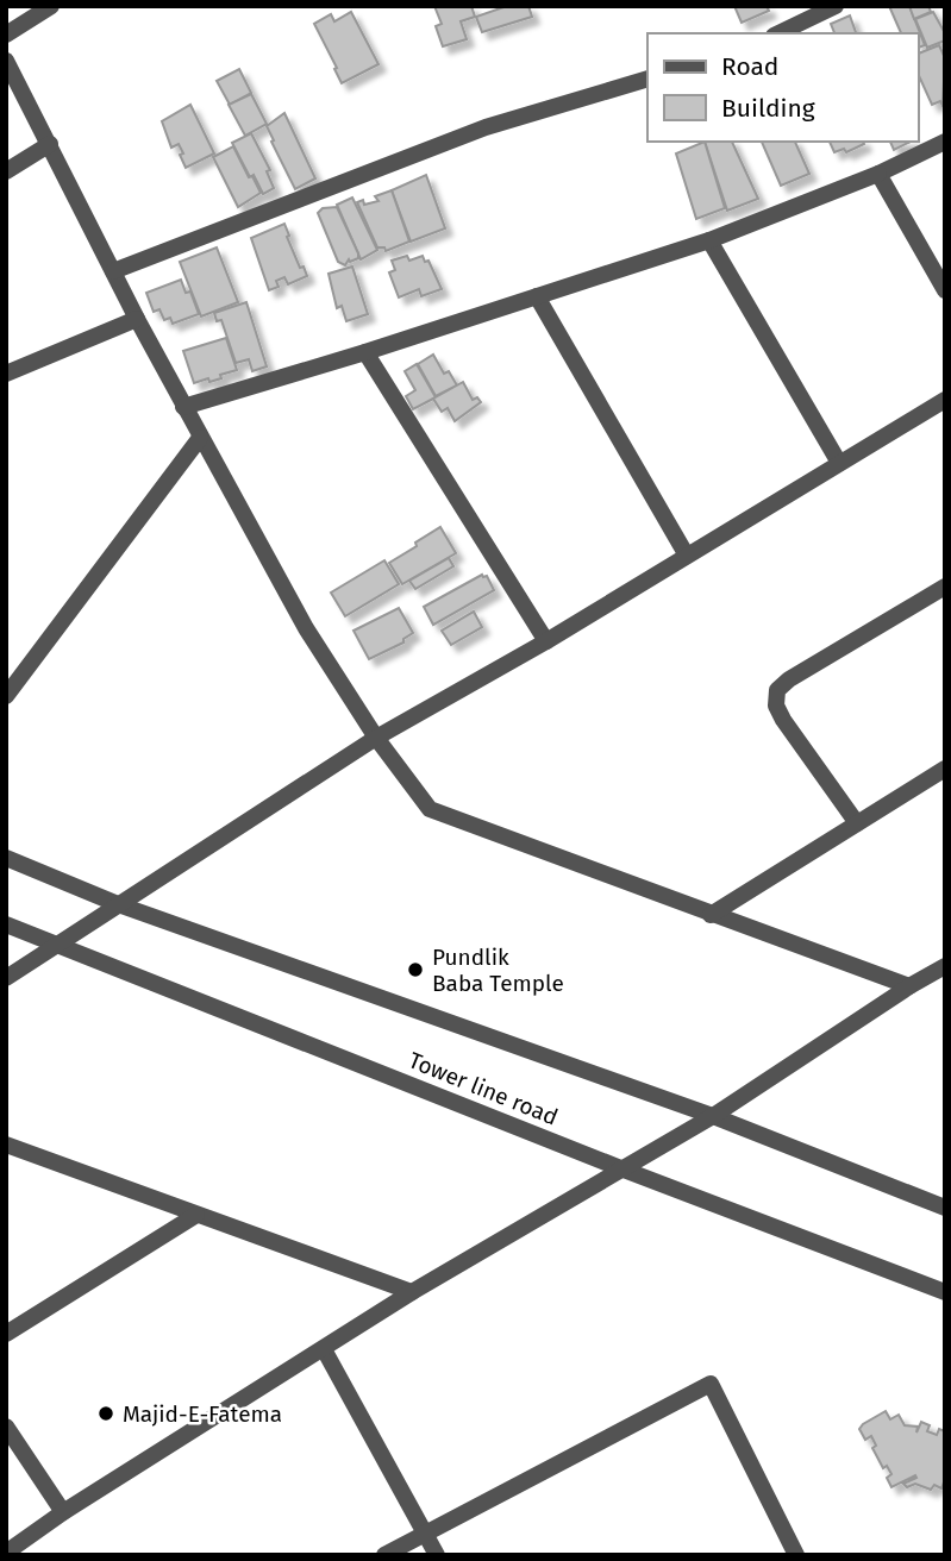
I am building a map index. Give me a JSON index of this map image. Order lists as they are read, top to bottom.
{
  "streets": {
    "street": ["Tower line road"]
  },
  "places": ["Pundlik Baba Temple", "Majid-E-Fatema"],
  "legend": ["Road", "Building"]
}
